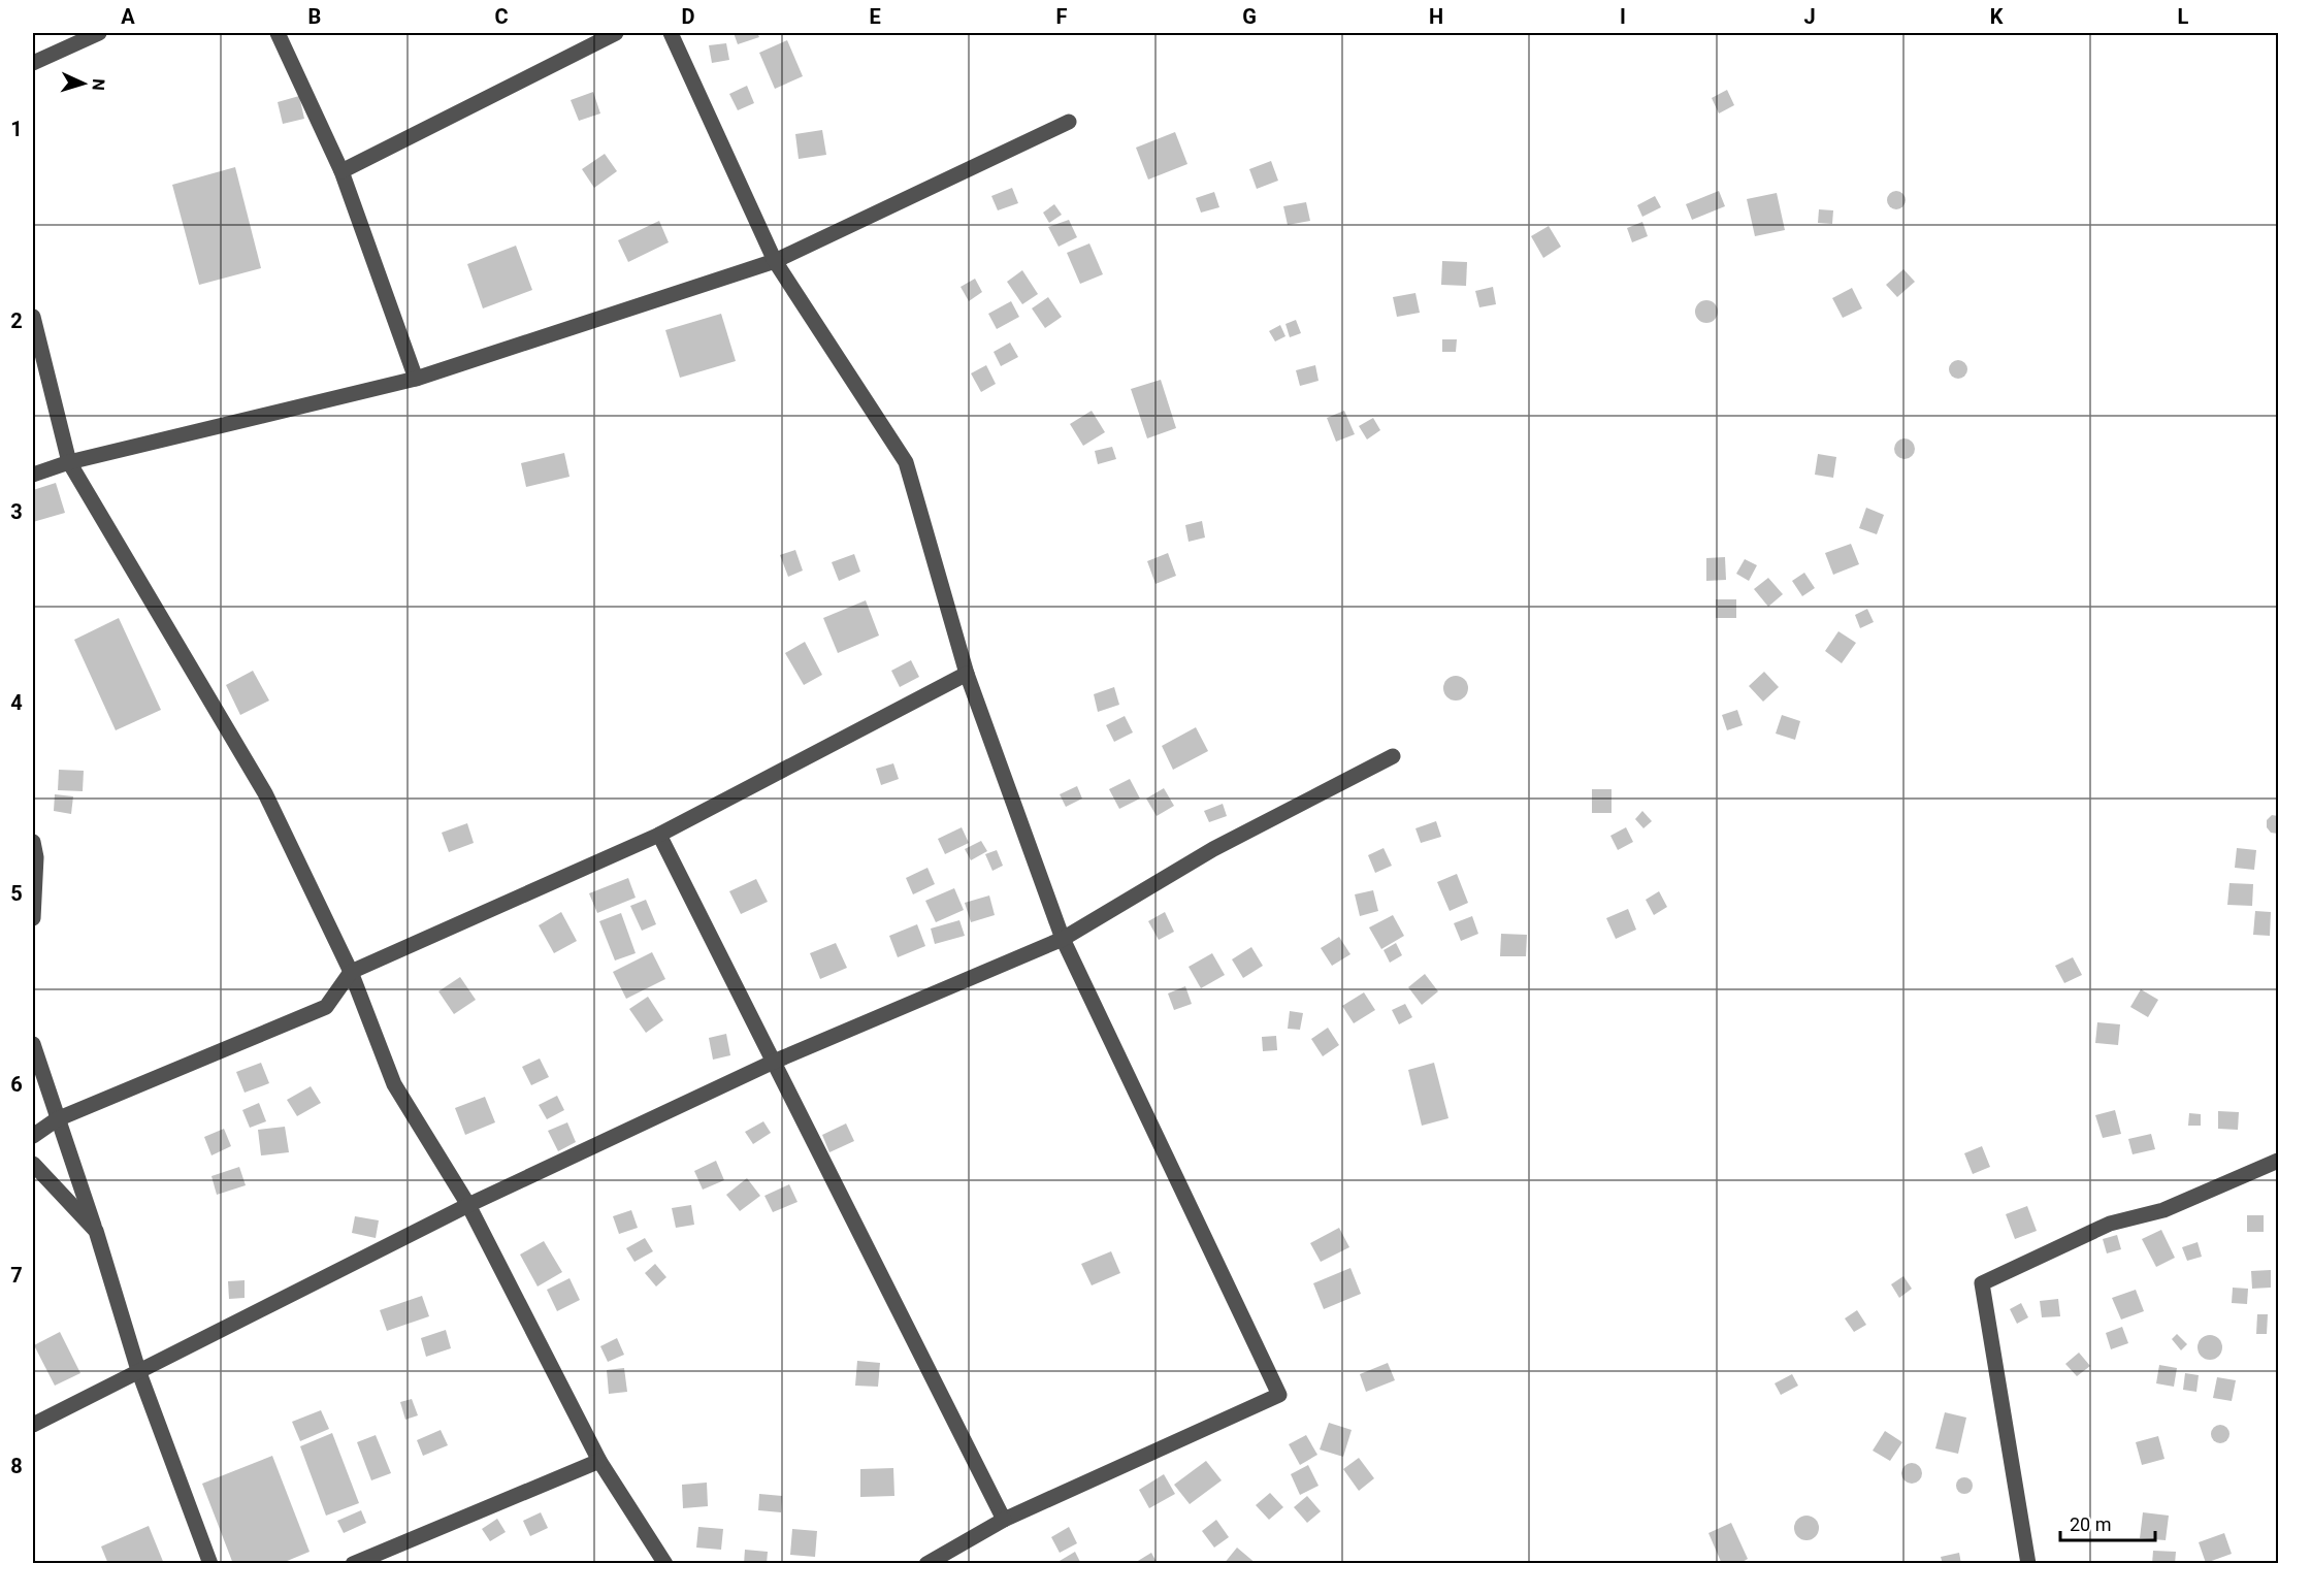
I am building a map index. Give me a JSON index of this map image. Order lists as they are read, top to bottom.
{
  "scale_bar": "20 m",
  "north": "right",
  "grid": {
    "columns": [
      "A",
      "B",
      "C",
      "D",
      "E",
      "F",
      "G",
      "H",
      "I",
      "J",
      "K",
      "L"
    ],
    "rows": [
      "1",
      "2",
      "3",
      "4",
      "5",
      "6",
      "7",
      "8"
    ]
  }
}
